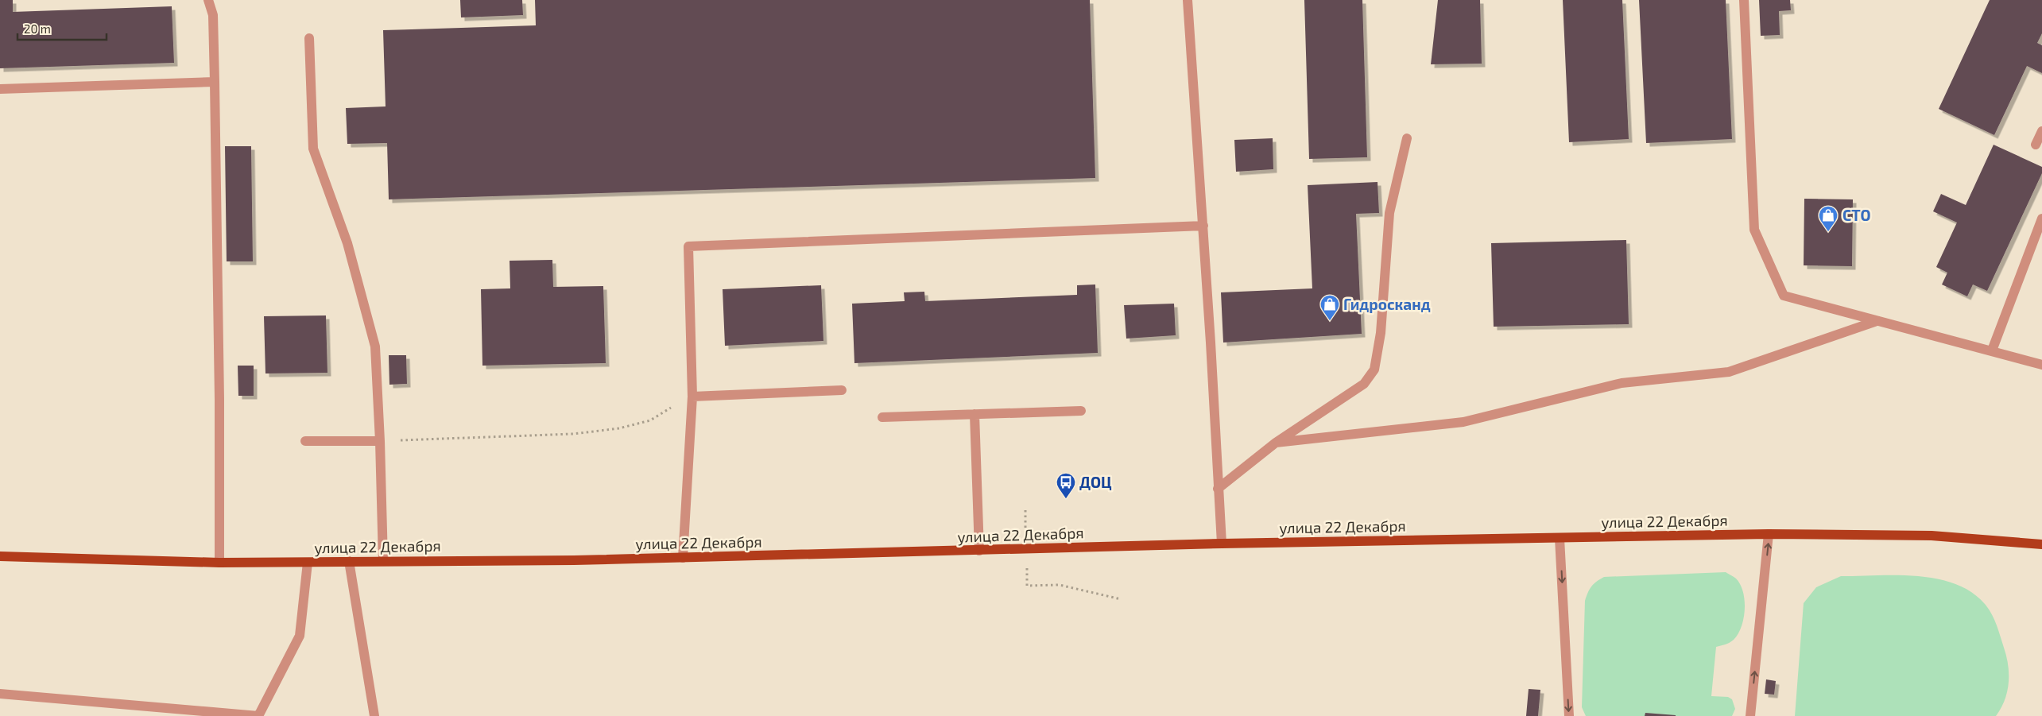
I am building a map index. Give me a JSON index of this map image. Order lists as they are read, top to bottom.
{
  "streets": {
    "main road": ["улица 22 Декабря"]
  },
  "places": {
    "shop": ["СТО", "Гидросканд"],
    "bus stop": ["ДОЦ"]
  },
  "scale_bar": "20 m"
}
